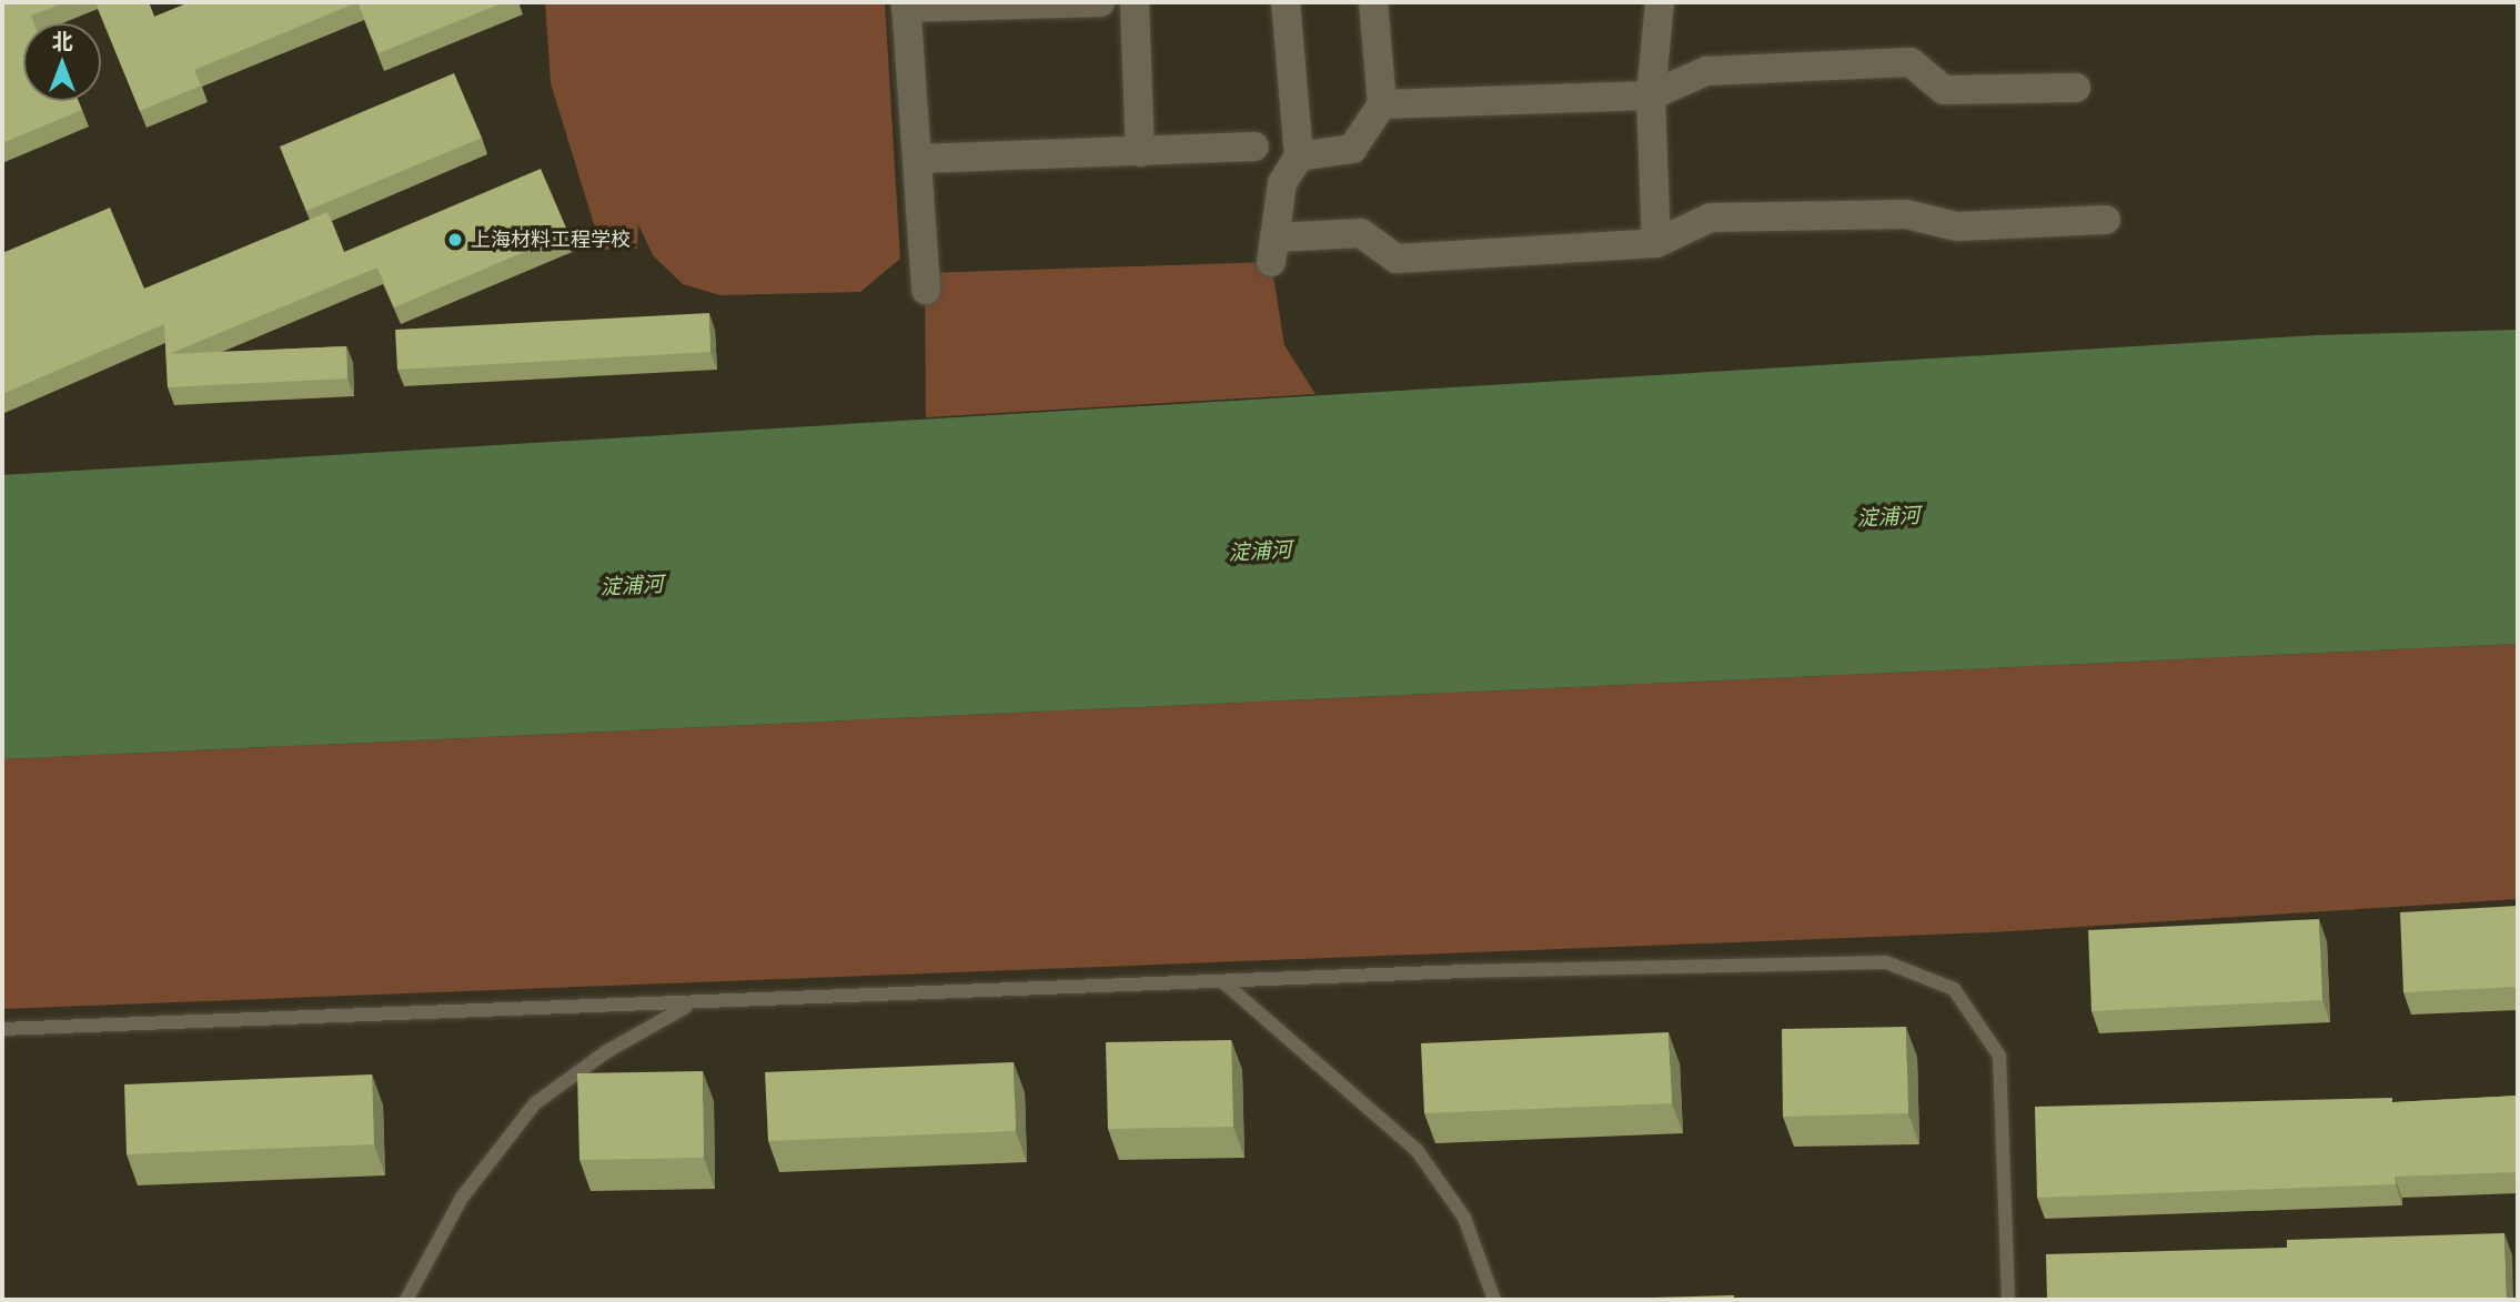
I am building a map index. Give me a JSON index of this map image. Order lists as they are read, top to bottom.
{
  "water": ["淀浦河"],
  "places": ["上海材料工程学校"],
  "north": "top"
}
